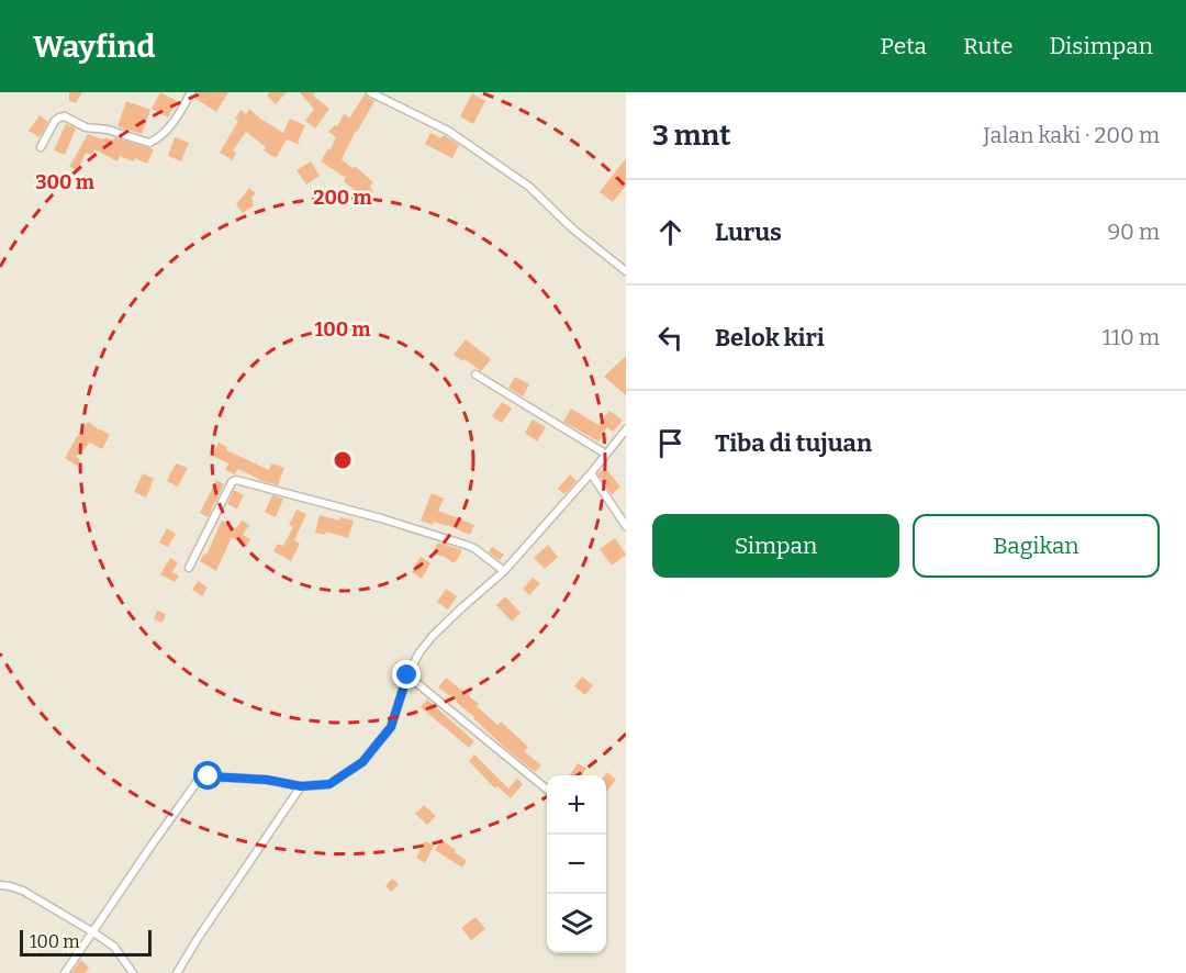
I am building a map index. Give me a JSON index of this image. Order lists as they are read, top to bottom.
{
  "scale_bar": "100 m",
  "page": {
    "header": "Wayfind",
    "nav": ["Peta", "Rute", "Disimpan"],
    "heading": ["3 mnt", "Jalan kaki · 200 m"],
    "list": [
      ["Lurus", "90 m"],
      ["Belok kiri", "110 m"],
      "Tiba di tujuan"
    ],
    "buttons": ["Simpan", "Bagikan"],
    "map_buttons": ["+", "−"],
    "scale": "100 m"
  },
  "rings": ["300 m", "200 m", "100 m"]
}
